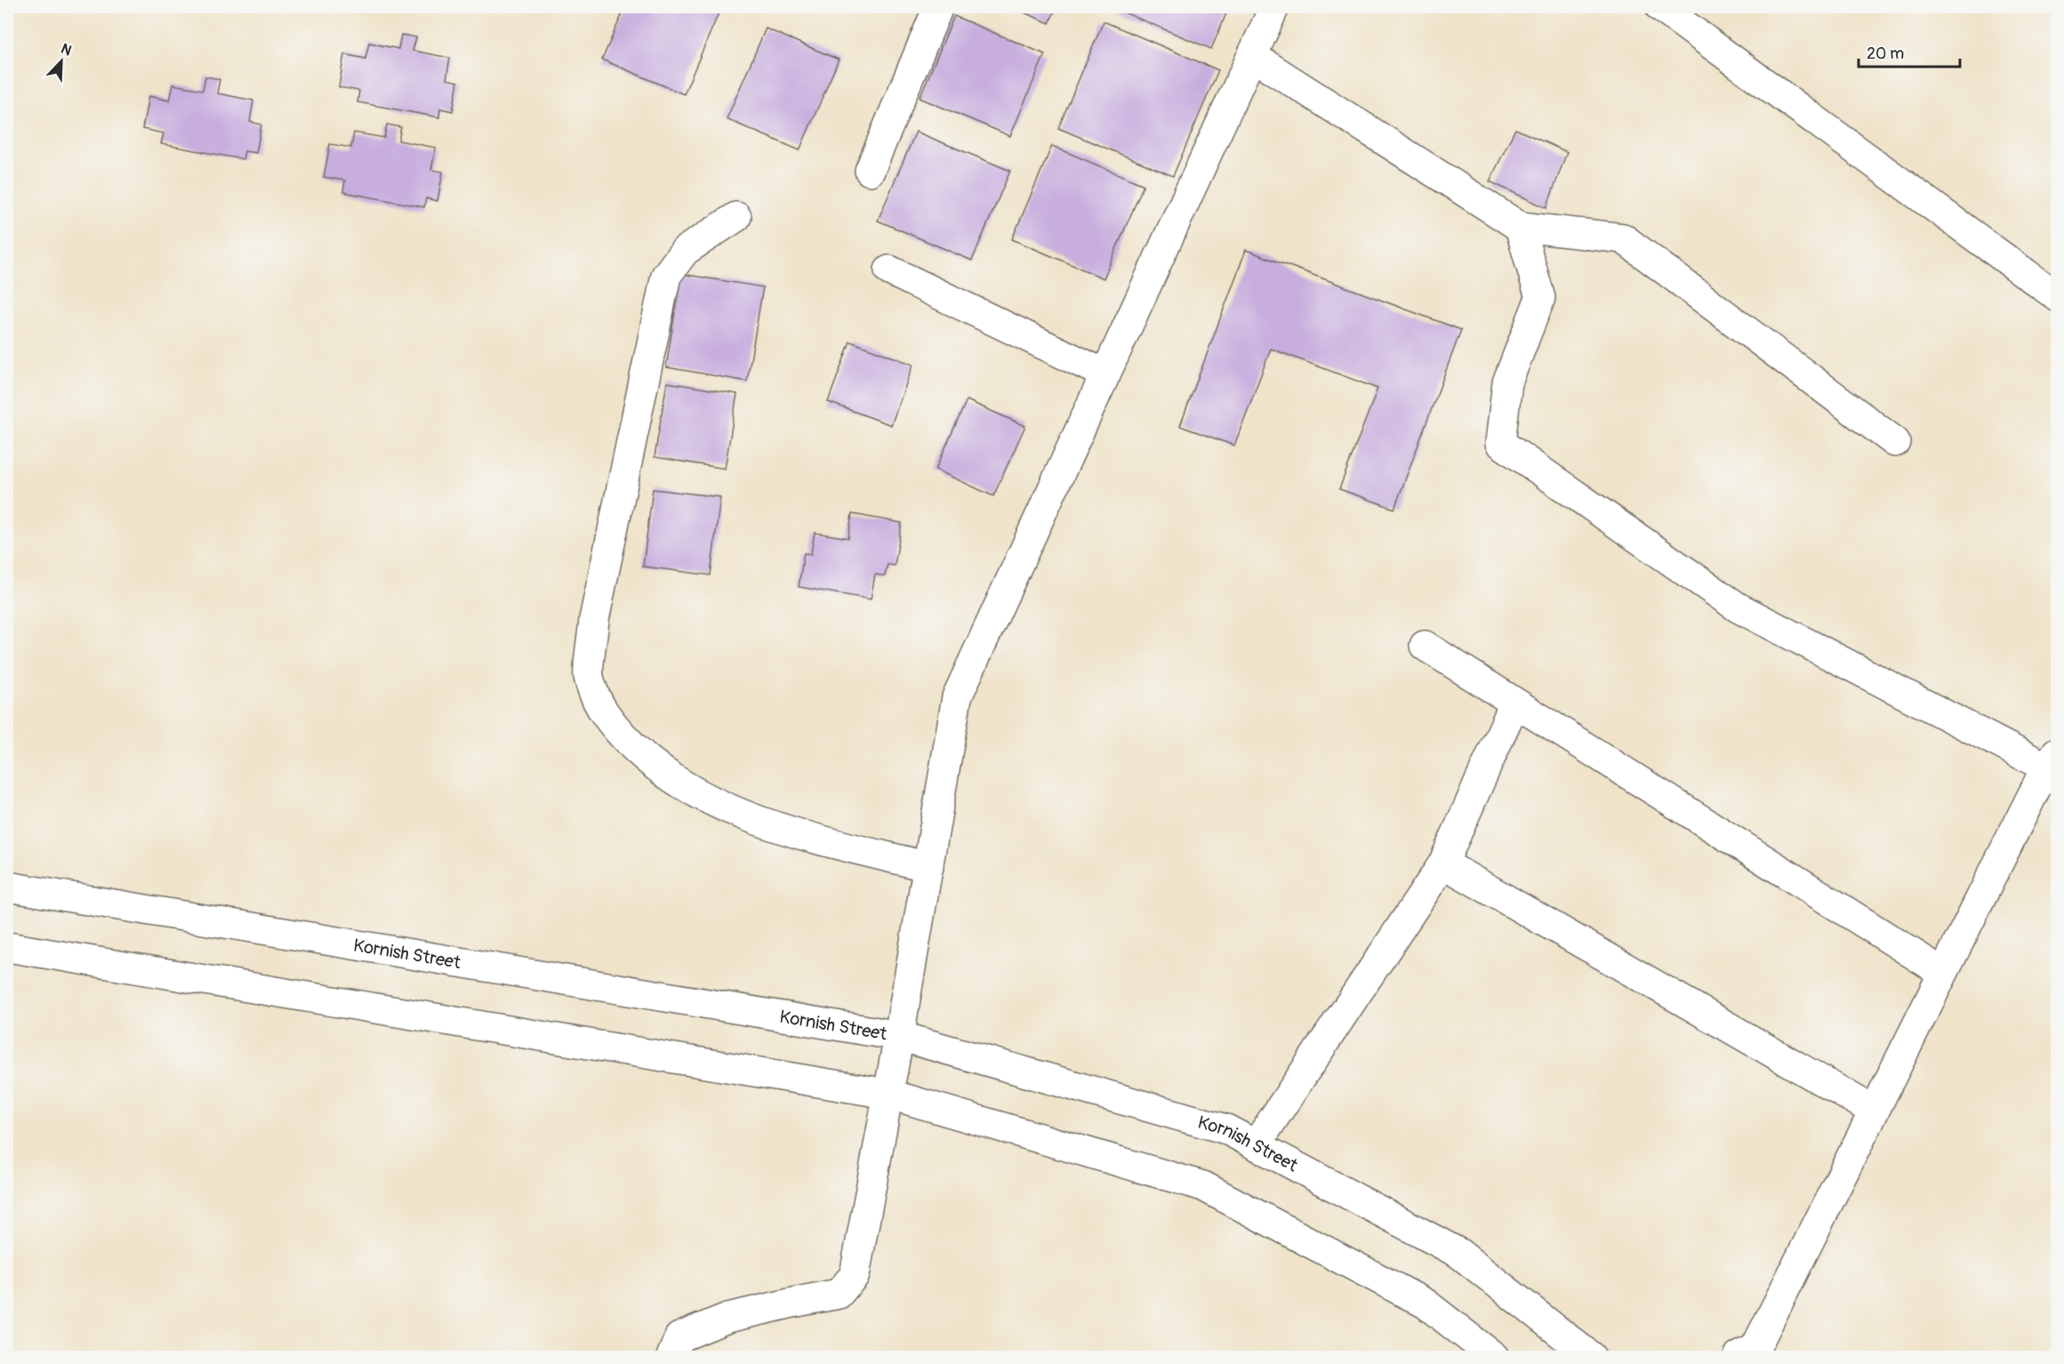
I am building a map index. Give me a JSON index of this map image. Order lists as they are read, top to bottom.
{
  "streets": {
    "street": ["Kornish Street"]
  },
  "scale_bar": "20 m",
  "north": "top right"
}
